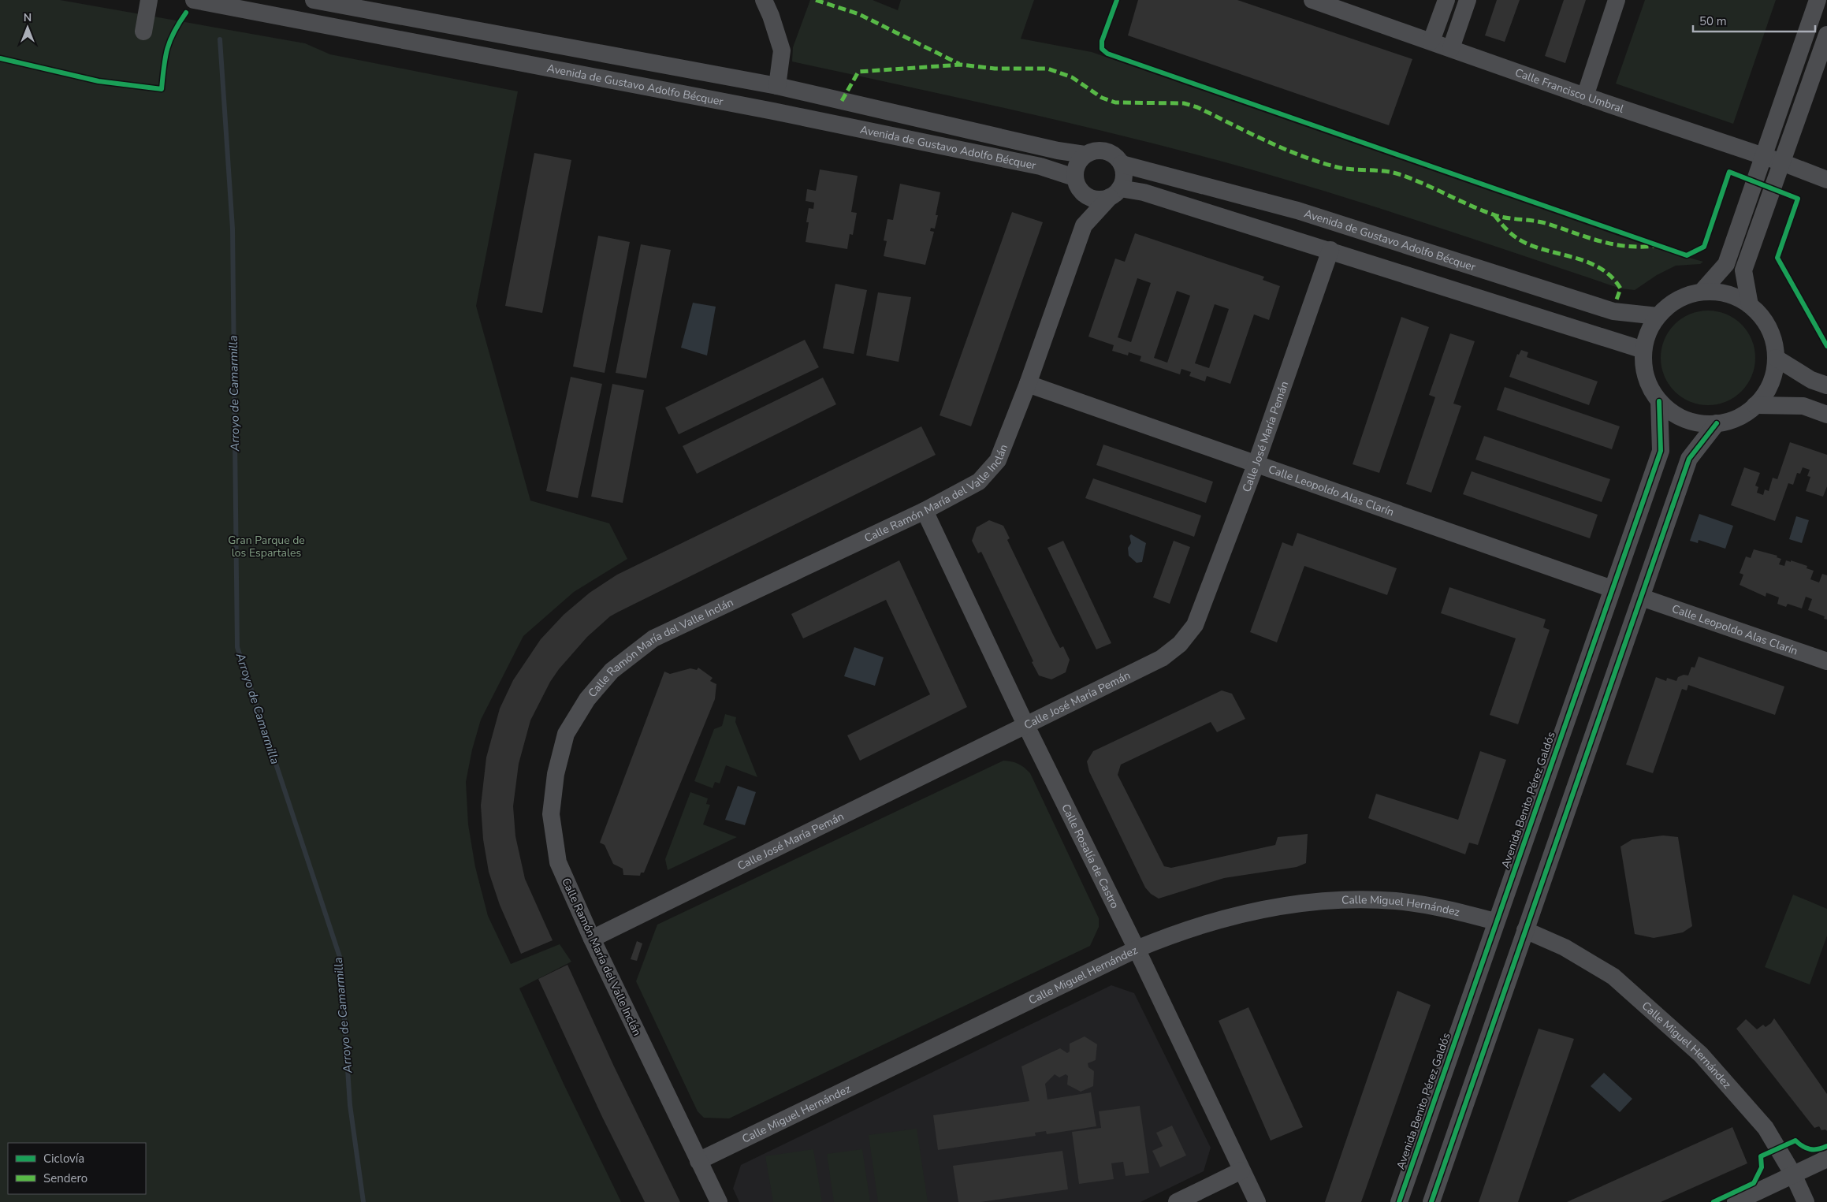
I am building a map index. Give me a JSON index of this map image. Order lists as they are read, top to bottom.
{
  "streets": {
    "street": [
      "Avenida de Gustavo Adolfo Bécquer",
      "Calle Francisco Umbral",
      "Calle José María Pemán",
      "Calle Ramón María del Valle Inclán",
      "Calle Leopoldo Alas Clarín",
      "Avenida Benito Pérez Galdós",
      "Calle Rosalía de Castro",
      "Calle Miguel Hernández"
    ]
  },
  "crossings": [
    ["Avenida de Gustavo Adolfo Bécquer", "Calle Ramón María del Valle Inclán"],
    ["Avenida de Gustavo Adolfo Bécquer", "Avenida Benito Pérez Galdós"],
    ["Calle José María Pemán", "Calle Ramón María del Valle Inclán"],
    ["Calle José María Pemán", "Calle Leopoldo Alas Clarín"],
    ["Calle José María Pemán", "Calle Rosalía de Castro"],
    ["Calle Ramón María del Valle Inclán", "Calle Leopoldo Alas Clarín"],
    ["Calle Ramón María del Valle Inclán", "Calle Rosalía de Castro"],
    ["Calle Ramón María del Valle Inclán", "Calle Miguel Hernández"],
    ["Calle Leopoldo Alas Clarín", "Avenida Benito Pérez Galdós"],
    ["Avenida Benito Pérez Galdós", "Calle Miguel Hernández"],
    ["Calle Rosalía de Castro", "Calle Miguel Hernández"]
  ],
  "water": ["Arroyo de Camarmilla"],
  "parks": ["Gran Parque de los Espartales"],
  "legend": ["Ciclovía", "Sendero"],
  "scale_bar": "50 m",
  "north": "top"
}
